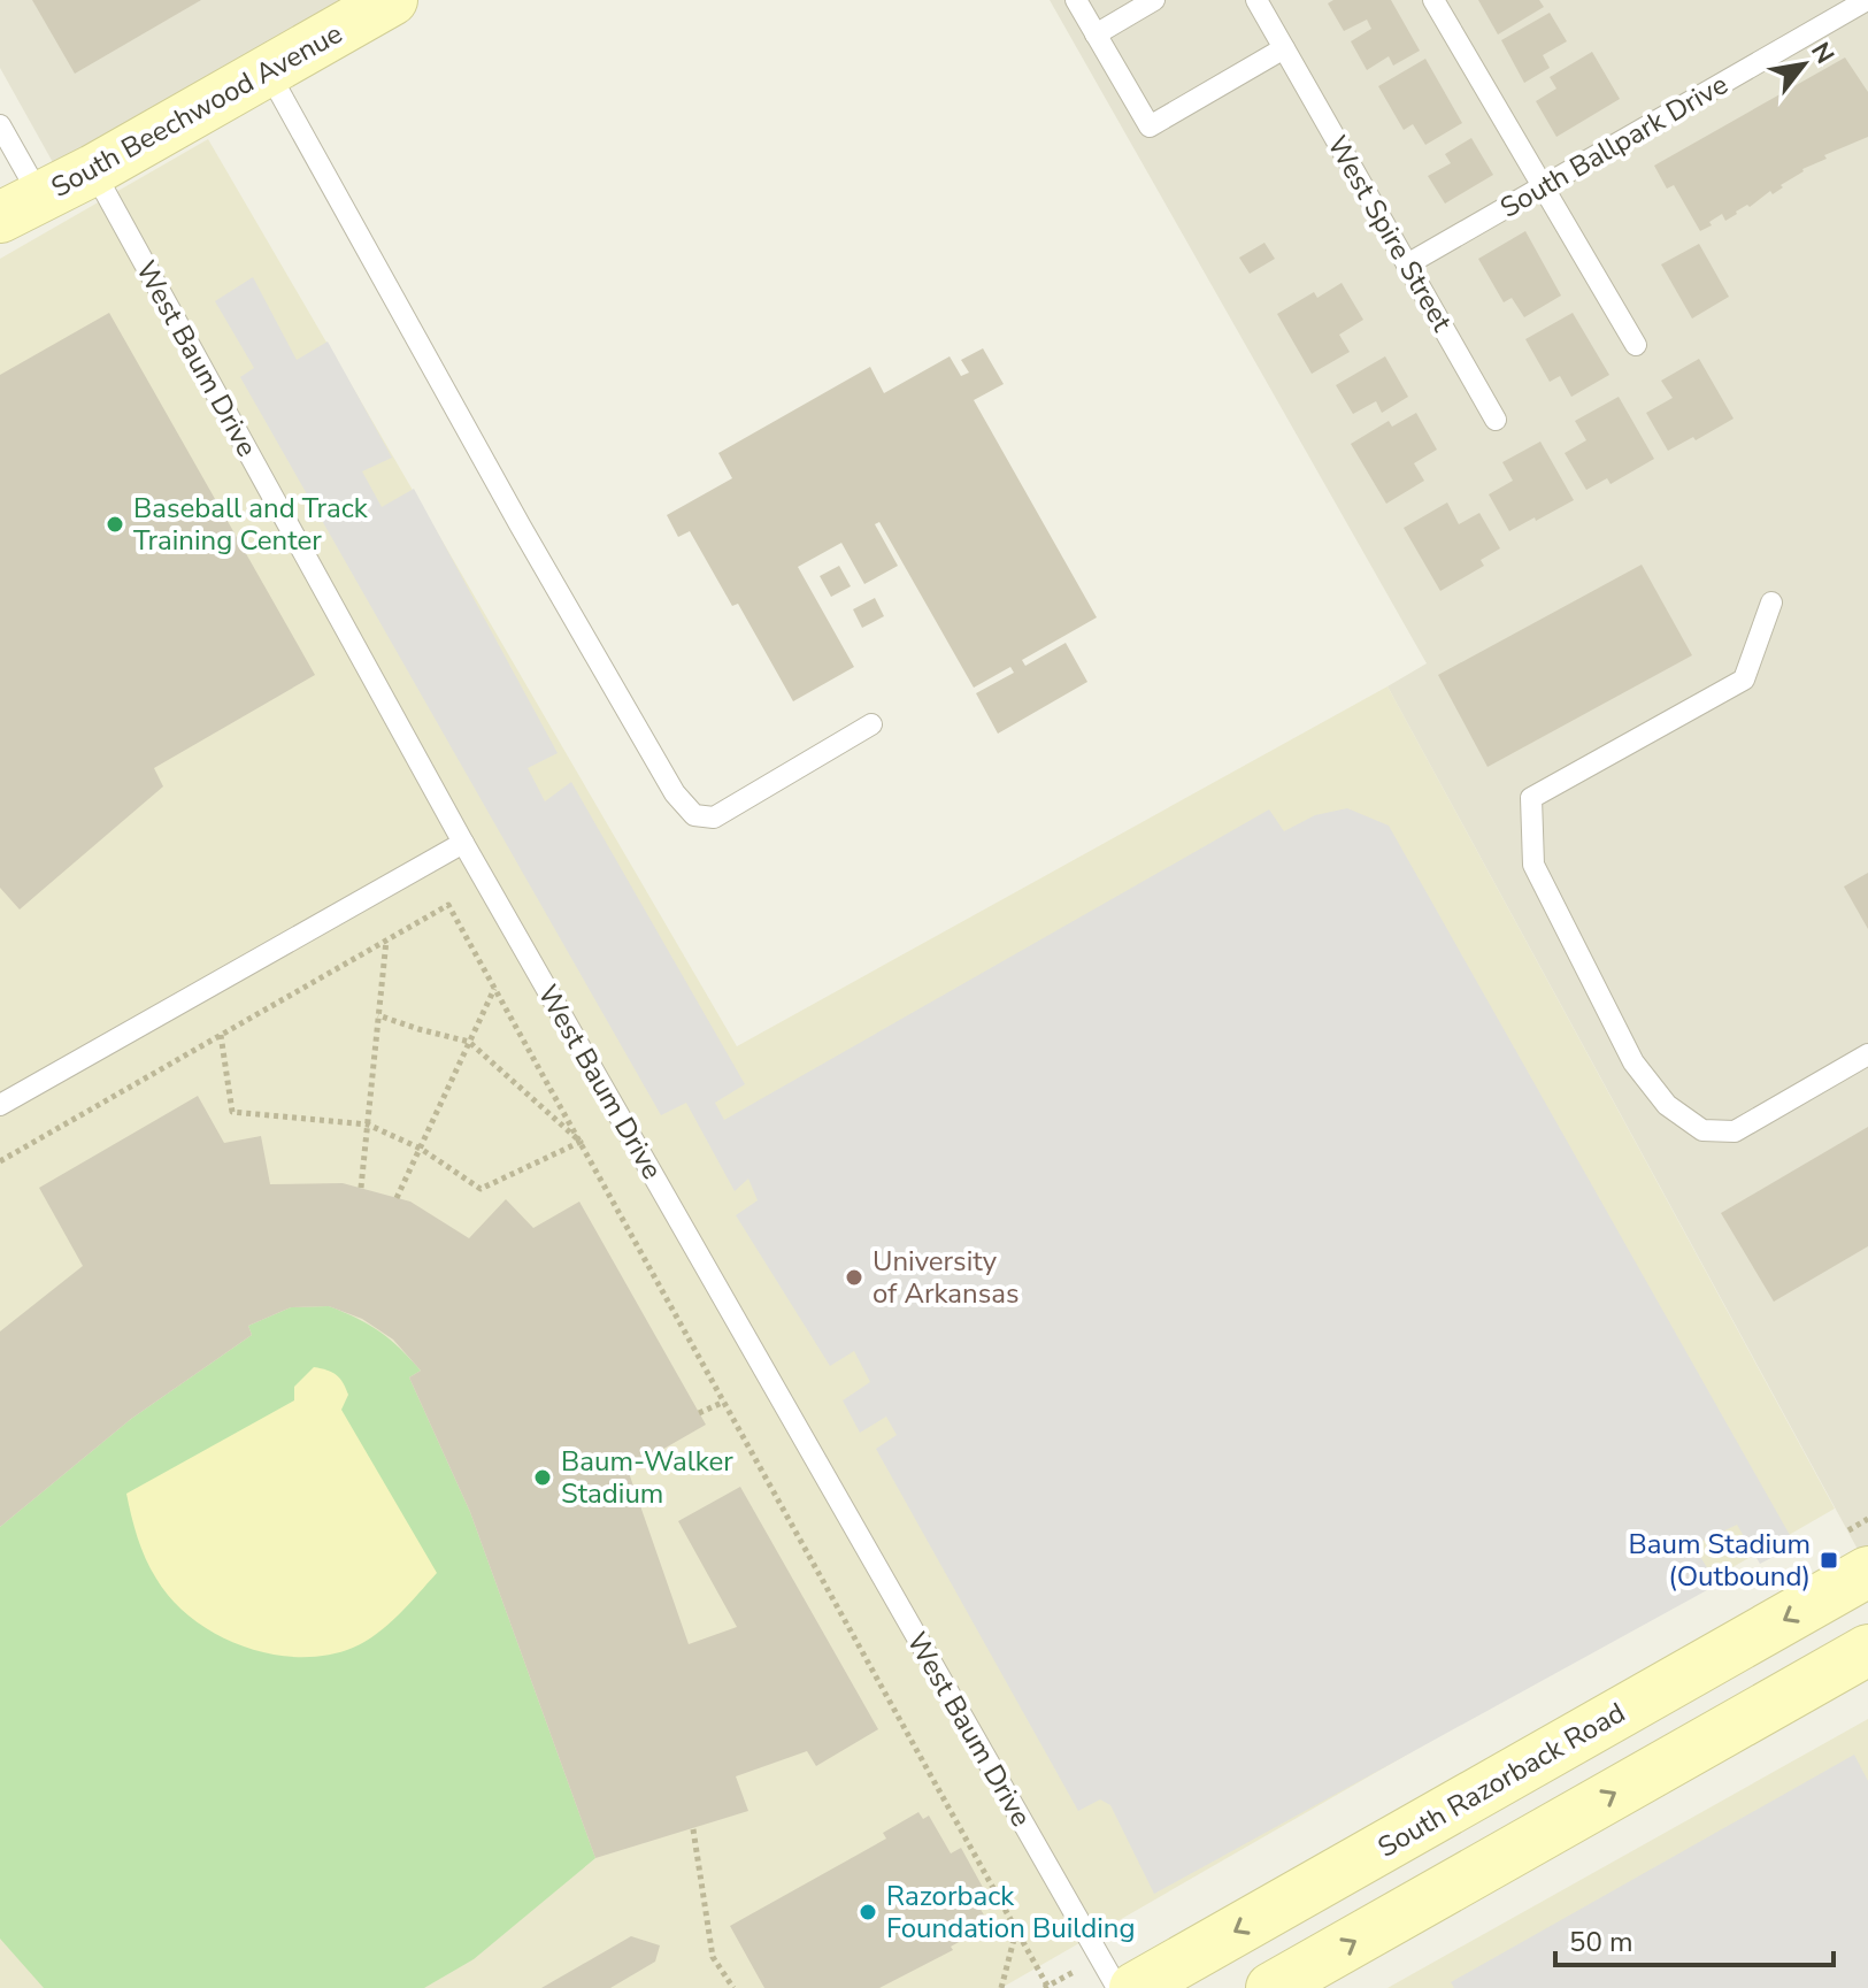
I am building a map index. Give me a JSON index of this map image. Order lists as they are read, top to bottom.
{
  "streets": {
    "main road": ["South Beechwood Avenue", "South Razorback Road"],
    "lane": ["South Ballpark Drive", "West Spire Street", "West Baum Drive"]
  },
  "crossings": [
    ["South Beechwood Avenue", "West Baum Drive"],
    ["South Ballpark Drive", "West Spire Street"]
  ],
  "places": {
    "other": [
      "Baseball and Track Training Center",
      "University of Arkansas",
      "Baum-Walker Stadium",
      "Razorback Foundation Building"
    ],
    "transit": ["Baum Stadium (Outbound)"]
  },
  "scale_bar": "50 m",
  "north": "top right"
}
